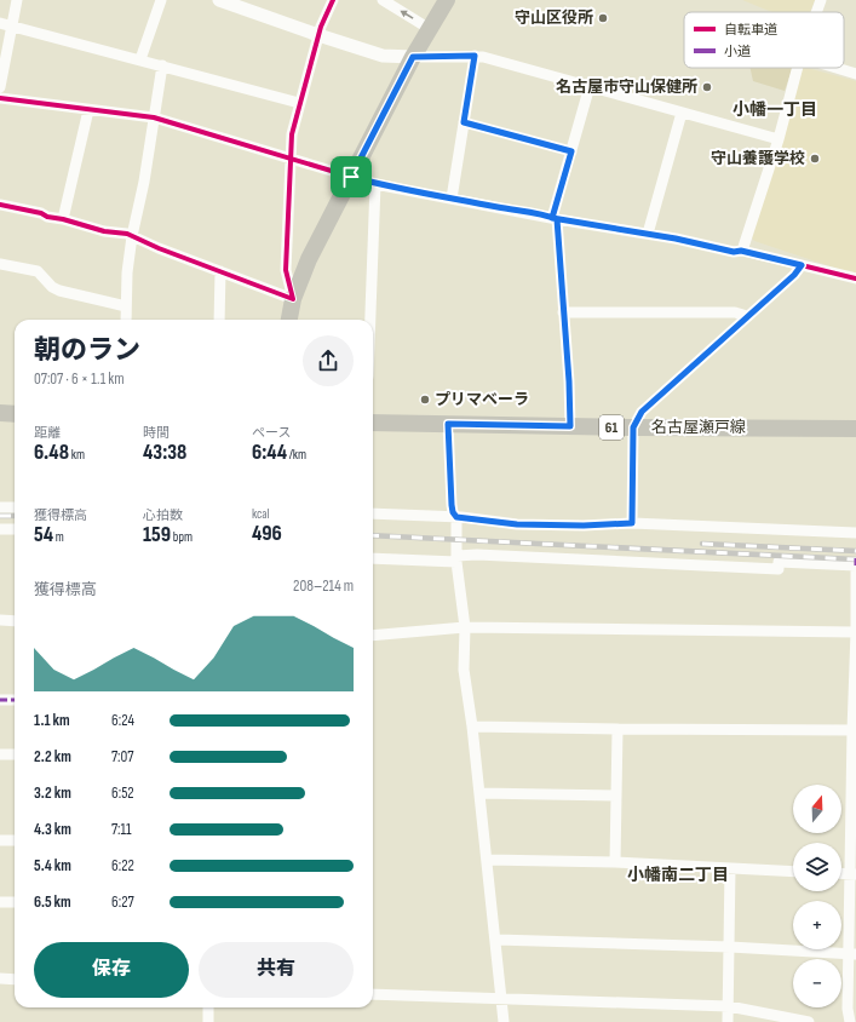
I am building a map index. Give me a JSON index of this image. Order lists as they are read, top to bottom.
{
  "streets": {
    "main road": ["61", "名古屋瀬戸線"]
  },
  "districts": ["小幡一丁目", "小幡南二丁目"],
  "places": [
    "守山区役所",
    "名古屋市守山保健所",
    "守山養護学校",
    "プリマベーラ"
  ],
  "legend": ["自転車道", "小道"],
  "north": "top",
  "page": {
    "heading": ["朝のラン", "07:07 · 6 × 1.1 km"],
    "stats": [
      ["距離", "6.48 km"],
      ["時間", "43:38"],
      ["ペース", "6:44 /km"],
      ["獲得標高", "54 m"],
      ["心拍数", "159 bpm"],
      ["kcal", "496"]
    ],
    "chart": ["獲得標高", "208–214 m"],
    "list": [
      {
        "name": "1.1 km",
        "note": "6:24"
      },
      {
        "name": "2.2 km",
        "note": "7:07"
      },
      {
        "name": "3.2 km",
        "note": "6:52"
      },
      {
        "name": "4.3 km",
        "note": "7:11"
      },
      {
        "name": "5.4 km",
        "note": "6:22"
      },
      {
        "name": "6.5 km",
        "note": "6:27"
      }
    ],
    "map_buttons": ["+", "−"],
    "buttons": ["保存", "共有"]
  }
}
